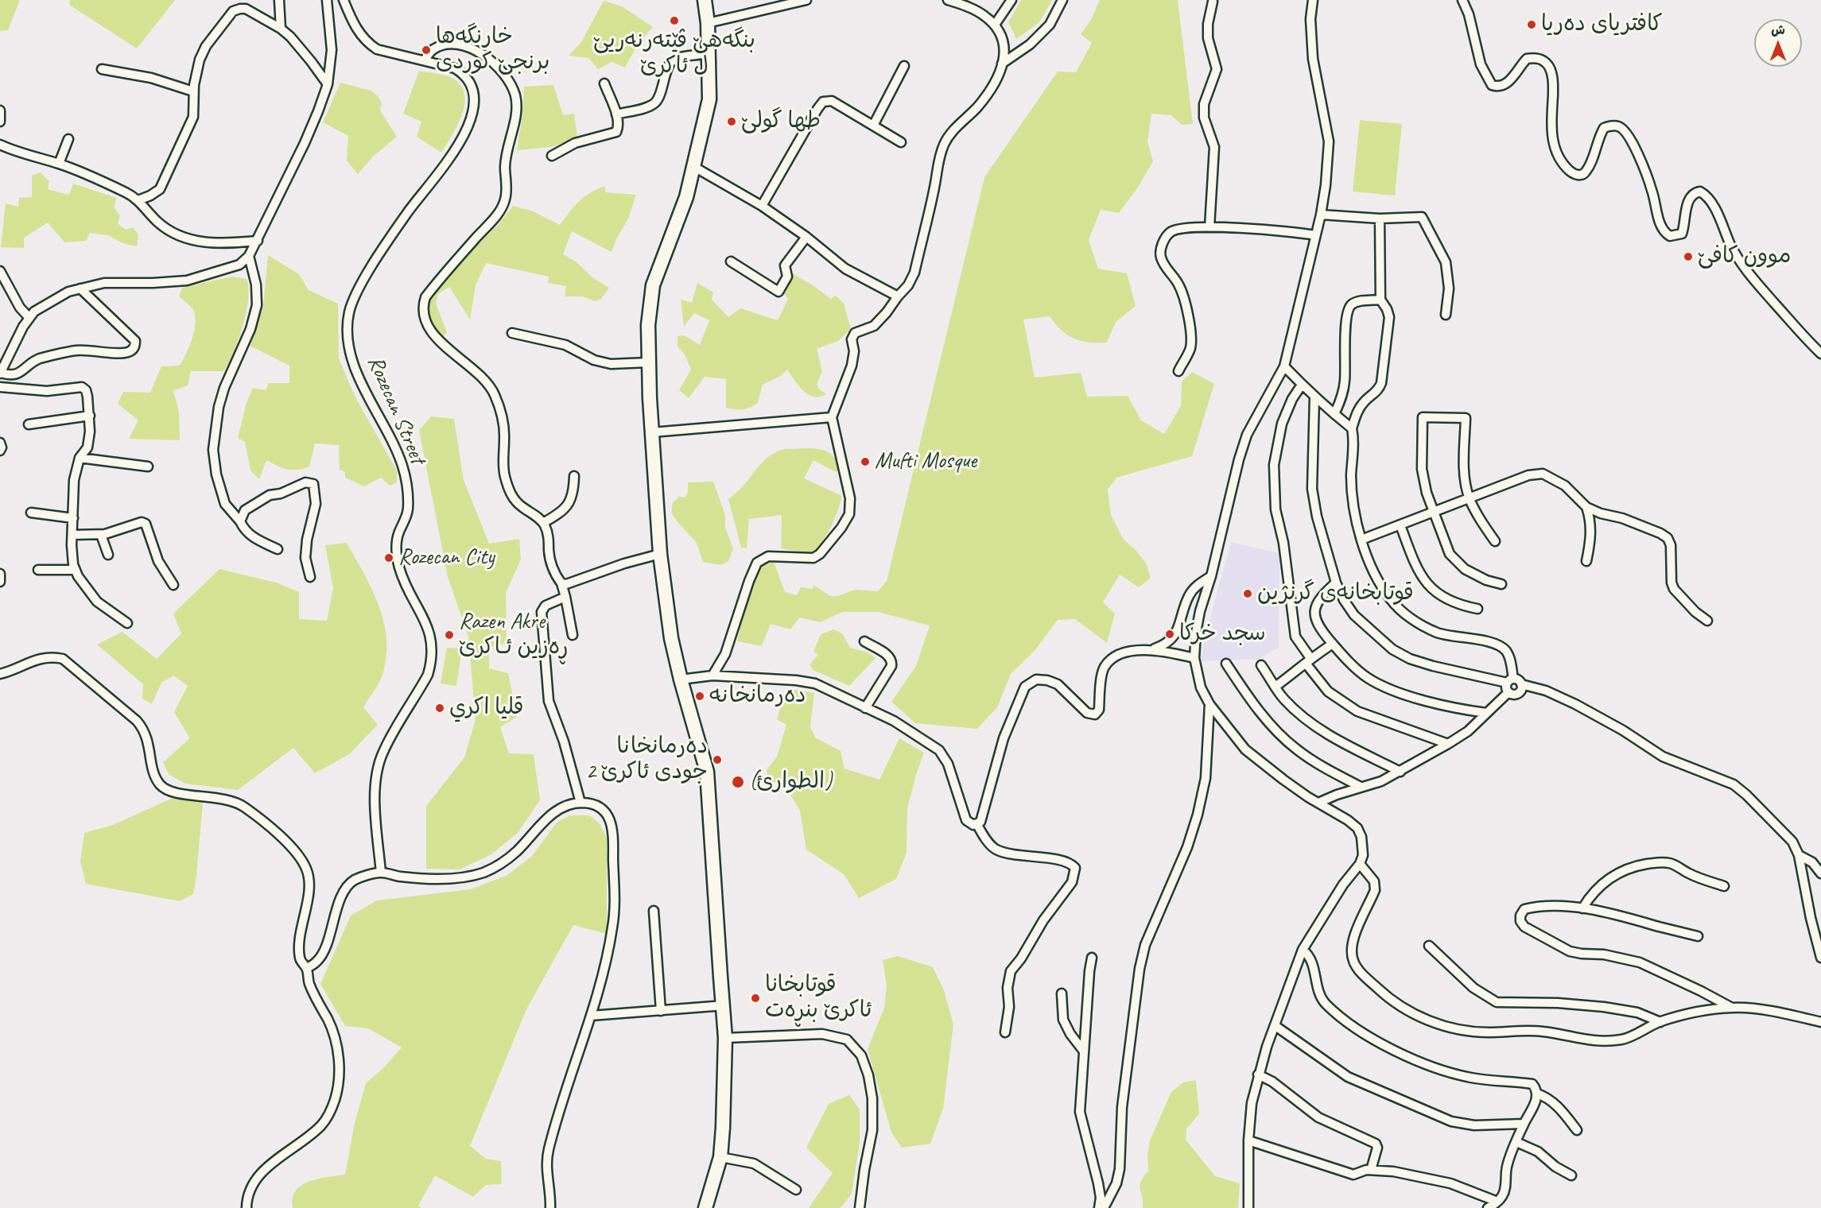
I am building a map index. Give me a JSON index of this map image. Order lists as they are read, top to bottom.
{
  "streets": {
    "street": ["Rozecan Street"]
  },
  "places": [
    "بنگەهێ ڤێتەرنەریێ ل ئاکرێ",
    "کافتریای دەریا",
    "خارنگەها برنجێ کوردی",
    "طها گولێ",
    "موون کافێ",
    "Mufti Mosque",
    "Rozecan City",
    "قوتابخانەی گرنژین",
    "سجد خركا",
    "Razen Akre ڕەزین ئـاکرێ",
    "دەرمانخانە",
    "قليا اكري",
    "دەرمانخانا جودی ئاکرێ 2",
    "(الطوارئ)",
    "قوتابخانا ئاکرێ بنڕەت"
  ],
  "north": "top"
}
